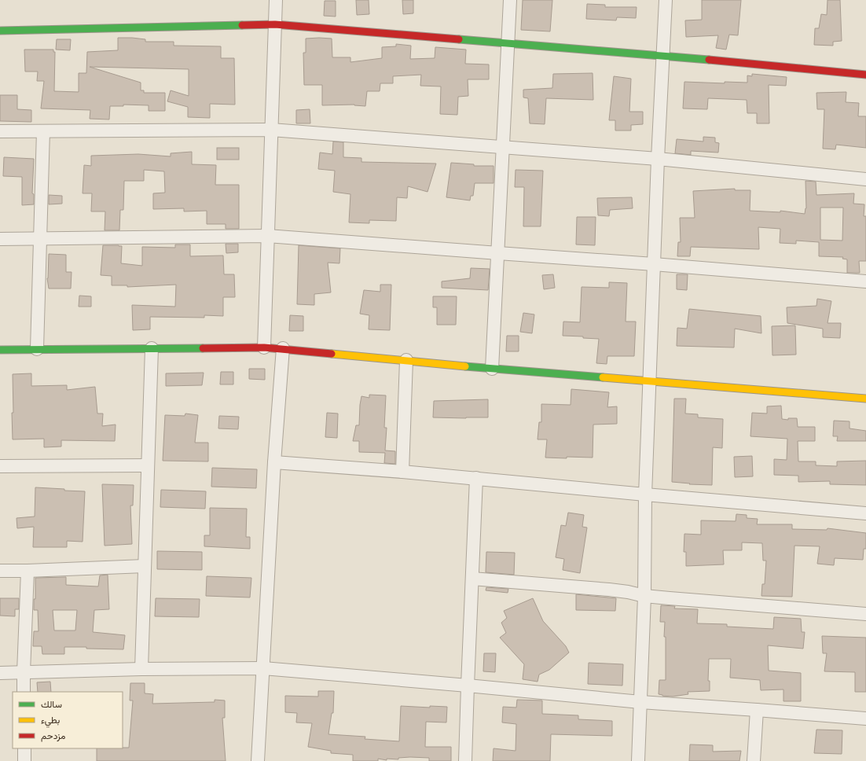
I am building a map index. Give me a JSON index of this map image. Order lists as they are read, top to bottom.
{
  "legend": ["سالك", "بطيء", "مزدحم"]
}
